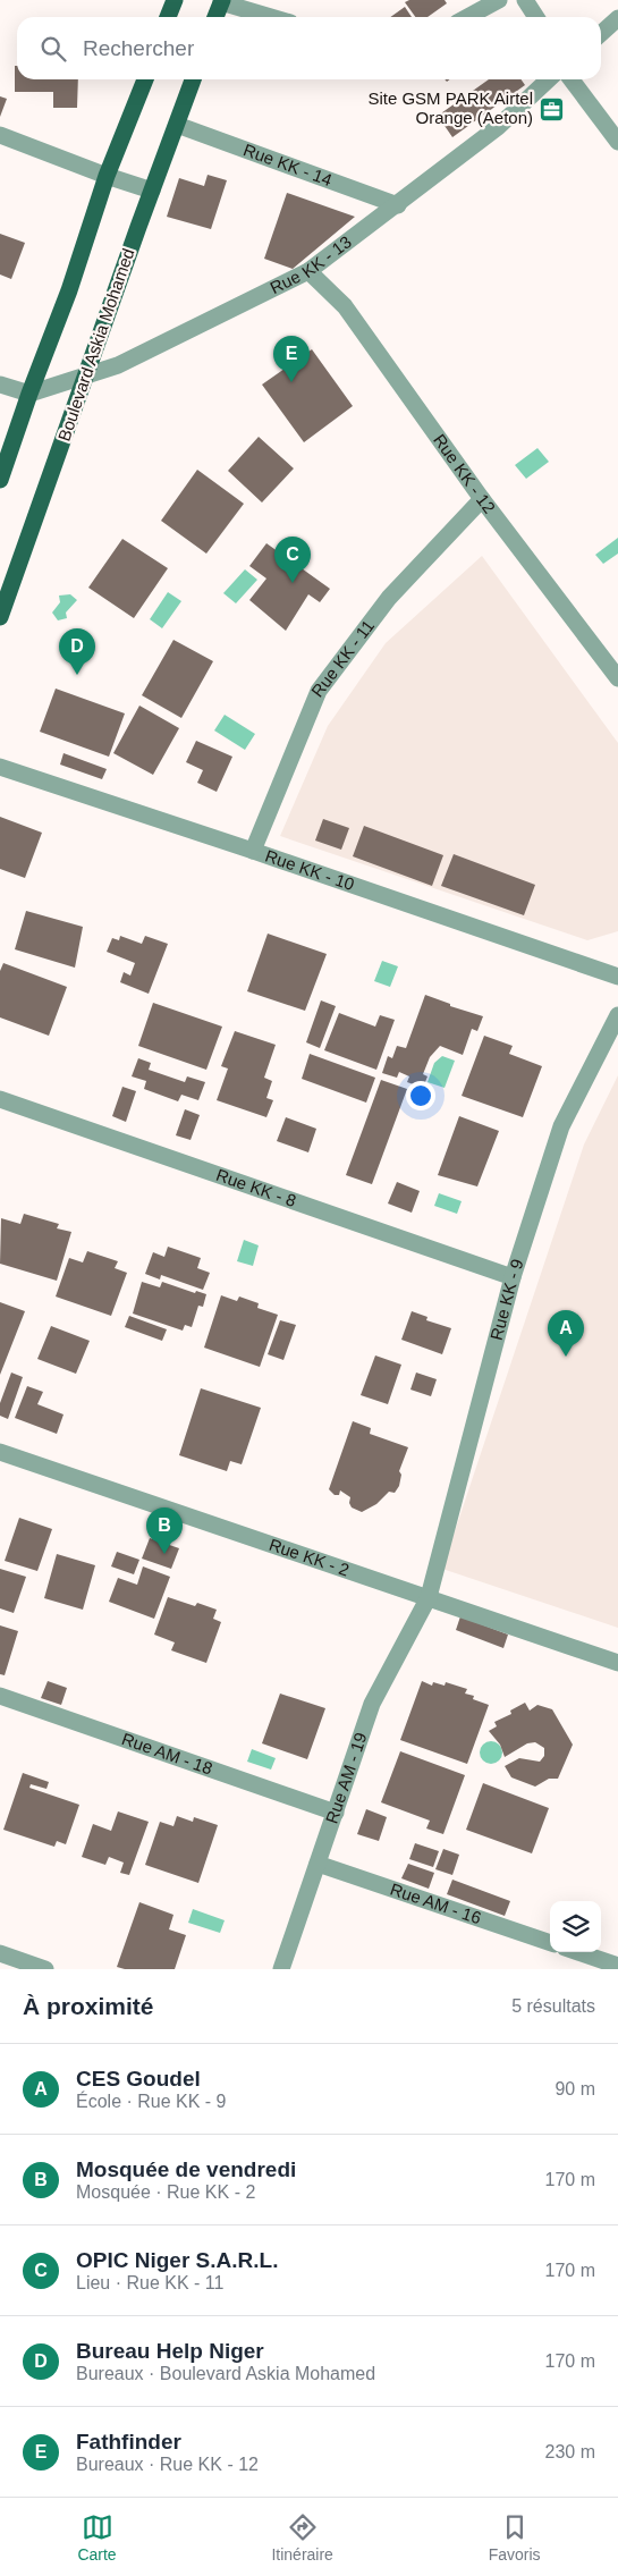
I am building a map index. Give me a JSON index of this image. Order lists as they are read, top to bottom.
{
  "streets": {
    "main road": ["Boulevard Askia Mohamed"],
    "street": [
      "Rue KK - 14",
      "Rue KK - 13",
      "Rue KK - 12",
      "Rue KK - 11",
      "Rue KK - 10",
      "Rue KK - 8",
      "Rue KK - 9",
      "Rue KK - 2",
      "Rue AM - 18",
      "Rue AM - 19",
      "Rue AM - 16"
    ]
  },
  "crossings": [
    ["Rue KK - 14", "Rue KK - 13"],
    ["Rue KK - 14", "Boulevard Askia Mohamed"],
    ["Rue KK - 13", "Boulevard Askia Mohamed"],
    ["Rue KK - 13", "Rue KK - 12"],
    ["Rue KK - 12", "Rue KK - 11"],
    ["Rue KK - 11", "Rue KK - 10"],
    ["Rue KK - 8", "Rue KK - 9"],
    ["Rue KK - 9", "Rue KK - 2"],
    ["Rue KK - 9", "Rue AM - 19"],
    ["Rue KK - 2", "Rue AM - 19"],
    ["Rue AM - 18", "Rue AM - 19"],
    ["Rue AM - 19", "Rue AM - 16"]
  ],
  "places": {
    "office": ["Site GSM PARK Airtel Orange (Aeton)"]
  },
  "page": {
    "search": "Rechercher",
    "pins": [
      "E",
      "C",
      "D",
      "A",
      "B"
    ],
    "heading": ["À proximité", "5 résultats"],
    "list": [
      {
        "mark": "A",
        "name": "CES Goudel",
        "note": "École · Rue KK - 9",
        "value": "90 m"
      },
      {
        "mark": "B",
        "name": "Mosquée de vendredi",
        "note": "Mosquée · Rue KK - 2",
        "value": "170 m"
      },
      {
        "mark": "C",
        "name": "OPIC Niger S.A.R.L.",
        "note": "Lieu · Rue KK - 11",
        "value": "170 m"
      },
      {
        "mark": "D",
        "name": "Bureau Help Niger",
        "note": "Bureaux · Boulevard Askia Mohamed",
        "value": "170 m"
      },
      {
        "mark": "E",
        "name": "Fathfinder",
        "note": "Bureaux · Rue KK - 12",
        "value": "230 m"
      }
    ],
    "nav": ["Carte", "Itinéraire", "Favoris"]
  }
}
